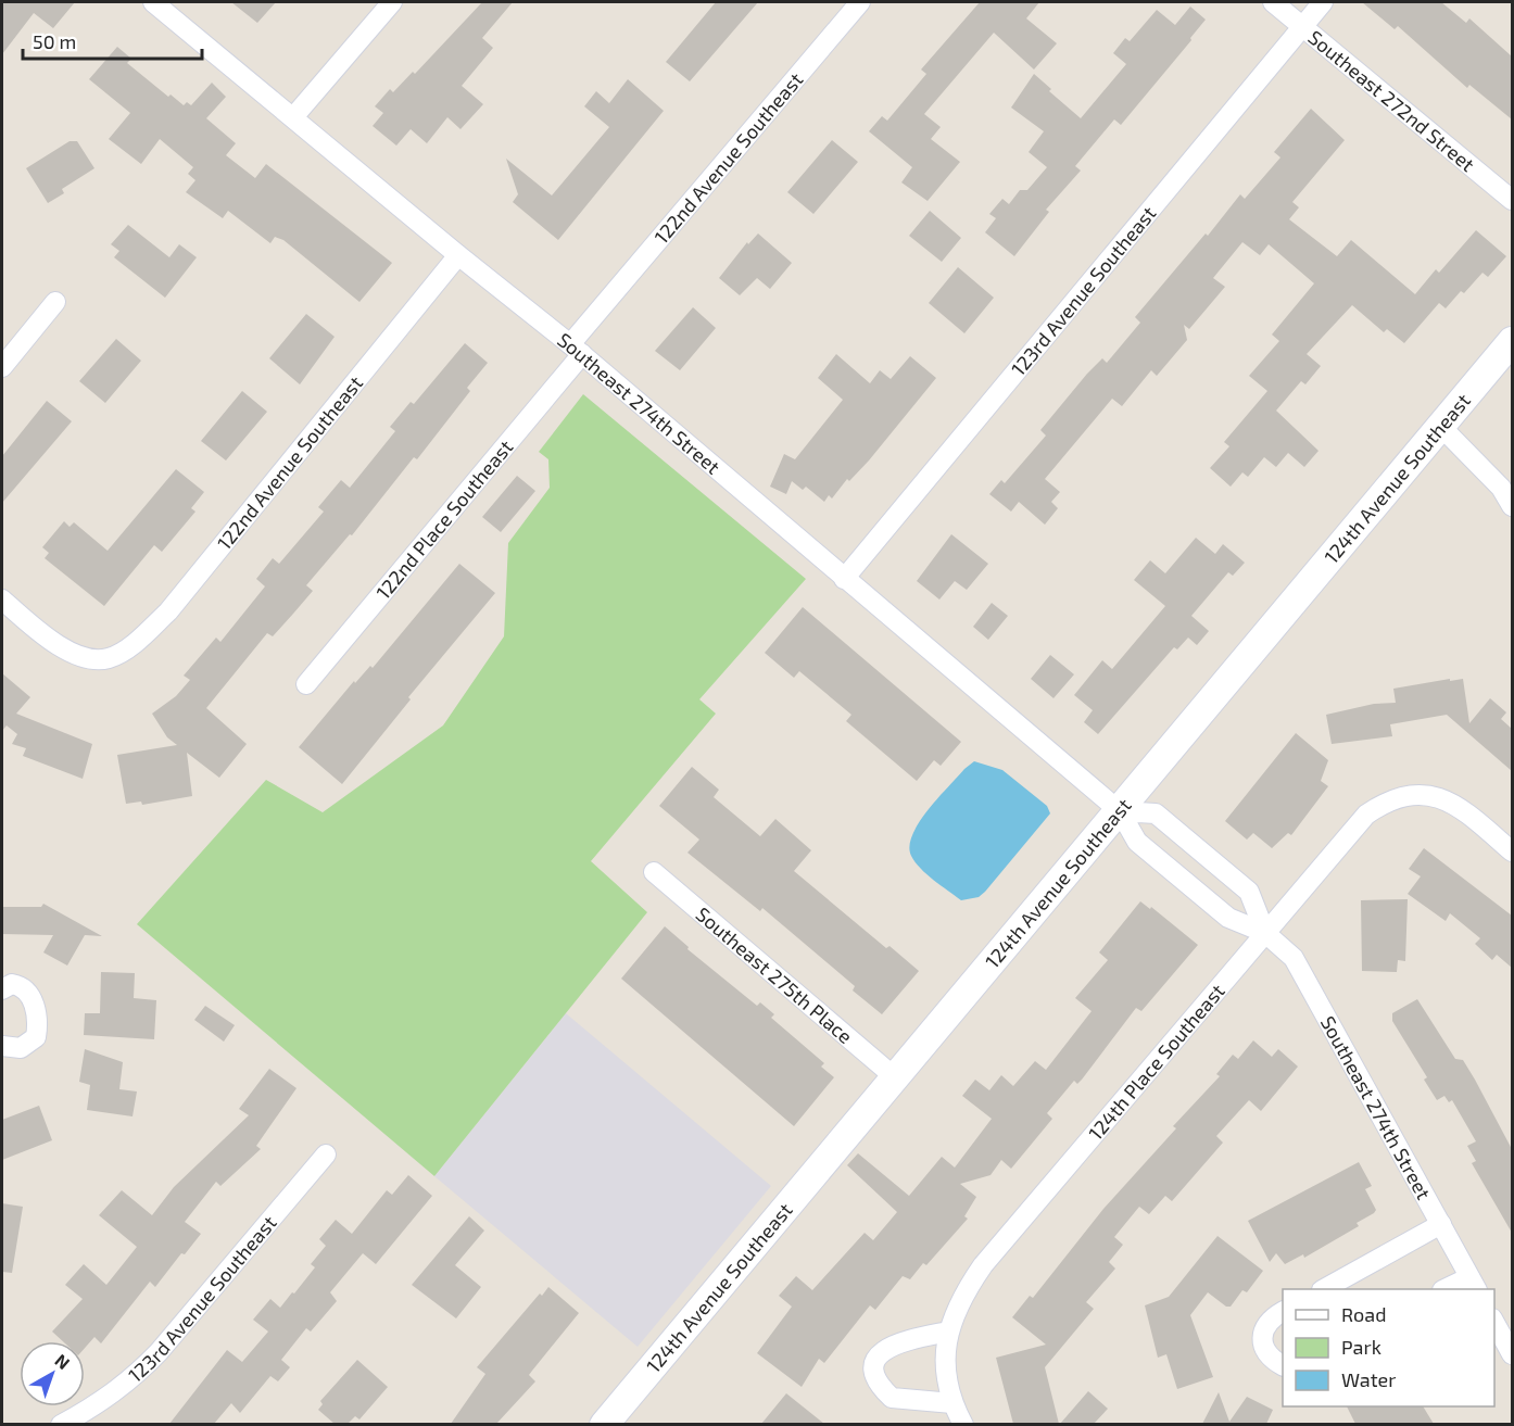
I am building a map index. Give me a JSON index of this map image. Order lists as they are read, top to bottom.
{
  "streets": {
    "street": [
      "Southeast 272nd Street",
      "122nd Avenue Southeast",
      "123rd Avenue Southeast",
      "Southeast 274th Street",
      "124th Avenue Southeast",
      "122nd Place Southeast",
      "Southeast 275th Place",
      "124th Place Southeast"
    ]
  },
  "crossings": [
    ["Southeast 272nd Street", "123rd Avenue Southeast"],
    ["122nd Avenue Southeast", "Southeast 274th Street"],
    ["122nd Avenue Southeast", "122nd Place Southeast"],
    ["123rd Avenue Southeast", "Southeast 274th Street"],
    ["Southeast 274th Street", "124th Avenue Southeast"],
    ["Southeast 274th Street", "122nd Place Southeast"],
    ["Southeast 274th Street", "124th Place Southeast"],
    ["124th Avenue Southeast", "Southeast 275th Place"]
  ],
  "legend": ["Road", "Park", "Water"],
  "scale_bar": "50 m",
  "north": "top right"
}
